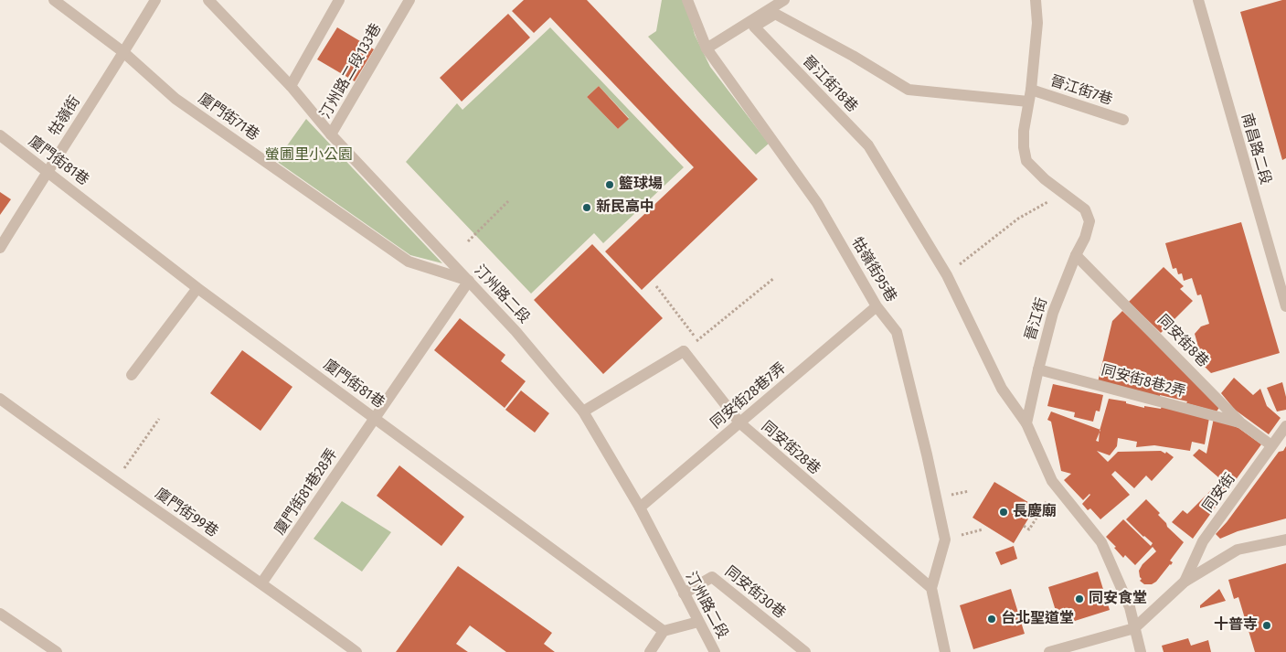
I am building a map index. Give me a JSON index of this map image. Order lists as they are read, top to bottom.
{
  "streets": {
    "street": [
      "汀州路二段133巷",
      "晉江街18巷",
      "晉江街7巷",
      "牯嶺街",
      "廈門街71巷",
      "南昌路二段",
      "廈門街81巷",
      "牯嶺街95巷",
      "汀州路二段",
      "晉江街",
      "同安街8巷",
      "同安街8巷2弄",
      "同安街28巷7弄",
      "同安街28巷",
      "廈門街81巷28弄",
      "同安街",
      "廈門街99巷",
      "同安街30巷"
    ]
  },
  "crossings": [
    ["汀州路二段133巷", "汀州路二段"],
    ["晉江街18巷", "晉江街"],
    ["晉江街7巷", "晉江街"],
    ["牯嶺街", "廈門街71巷"],
    ["牯嶺街", "廈門街81巷"],
    ["廈門街71巷", "汀州路二段"],
    ["廈門街71巷", "廈門街81巷28弄"],
    ["廈門街81巷", "廈門街81巷28弄"],
    ["牯嶺街95巷", "同安街28巷7弄"],
    ["牯嶺街95巷", "同安街28巷"],
    ["汀州路二段", "同安街28巷7弄"],
    ["汀州路二段", "廈門街81巷28弄"],
    ["汀州路二段", "同安街30巷"],
    ["晉江街", "同安街8巷"],
    ["晉江街", "同安街8巷2弄"],
    ["同安街8巷", "同安街8巷2弄"],
    ["同安街8巷", "同安街"],
    ["同安街28巷7弄", "同安街28巷"],
    ["廈門街81巷28弄", "廈門街99巷"]
  ],
  "parks": ["螢圃里小公園"],
  "places": [
    "籃球場",
    "新民高中",
    "長慶廟",
    "同安食堂",
    "台北聖道堂",
    "十普寺"
  ]
}
